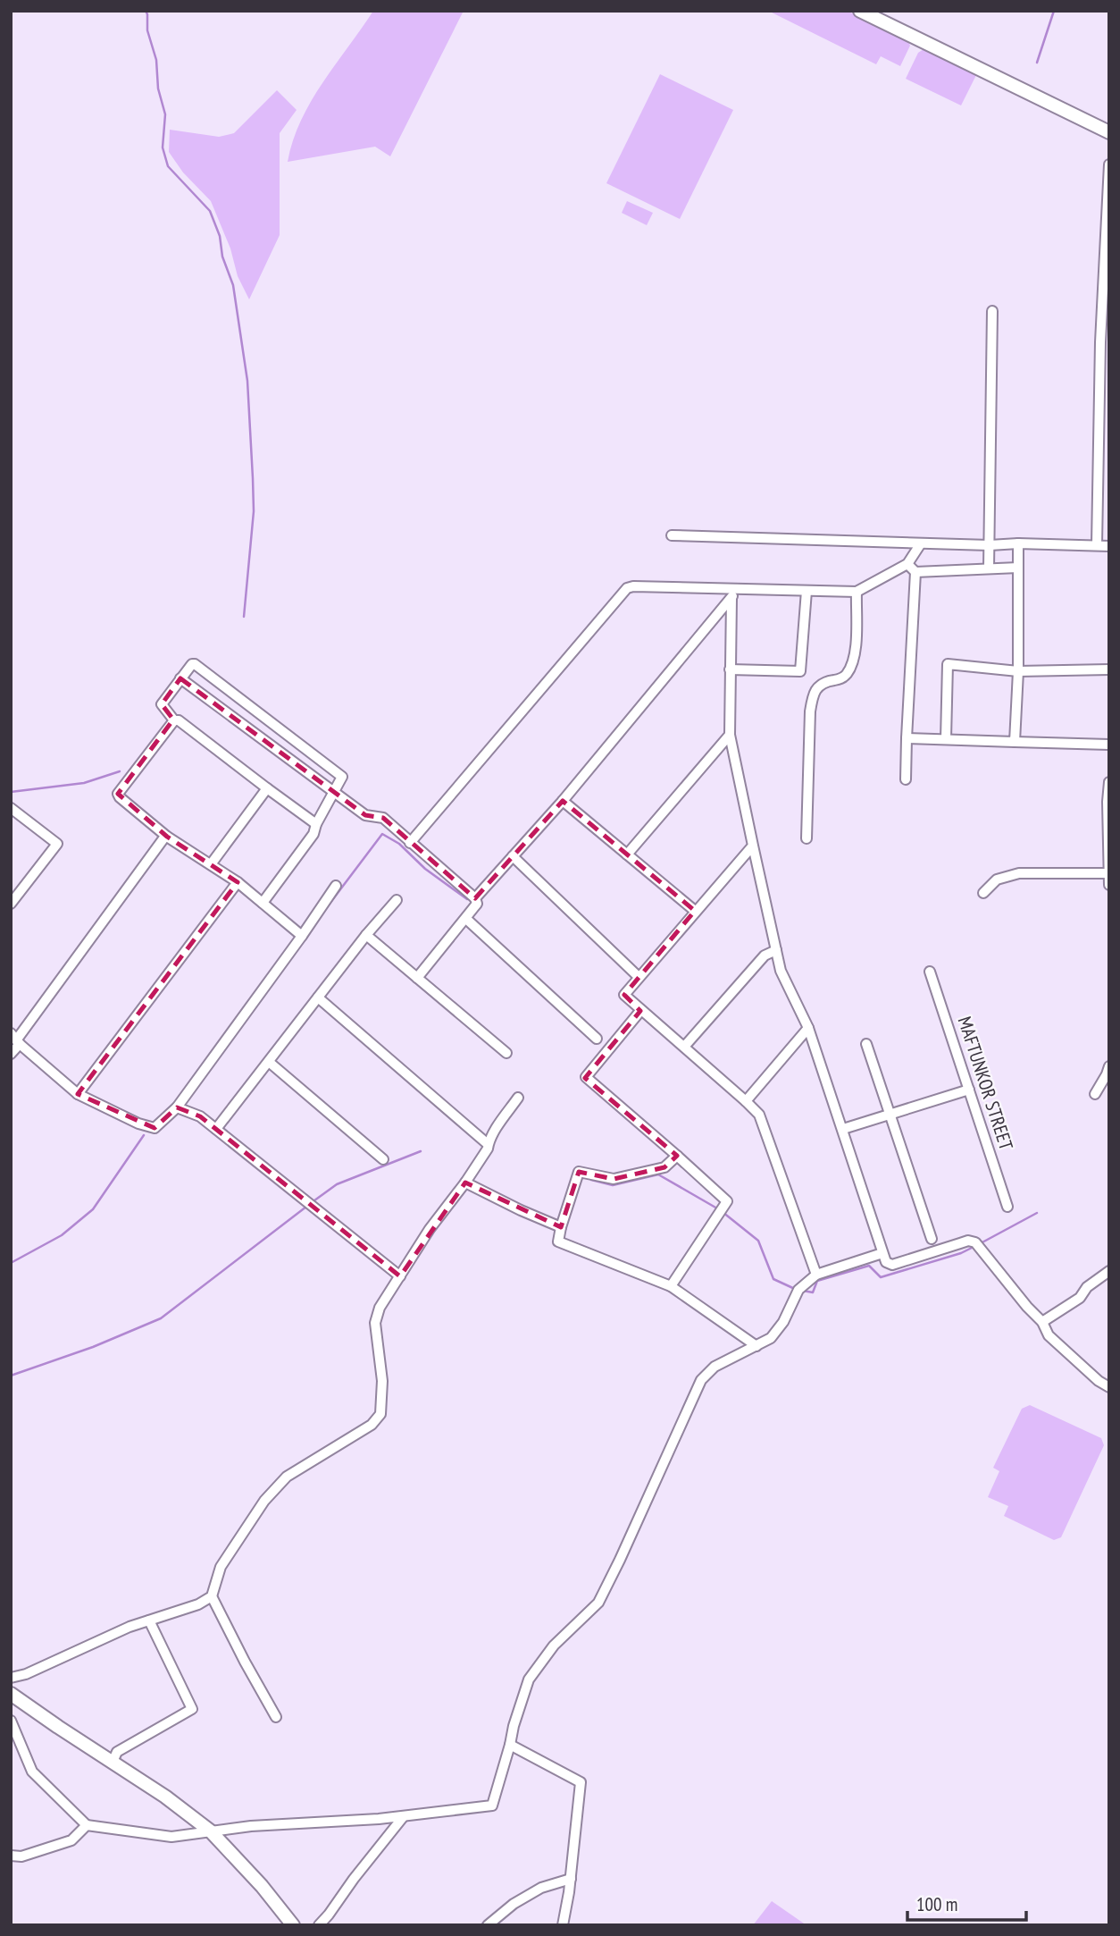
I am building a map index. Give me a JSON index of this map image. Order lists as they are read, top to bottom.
{
  "streets": {
    "street": ["MAFTUNKOR STREET"]
  },
  "scale_bar": "100 m"
}
